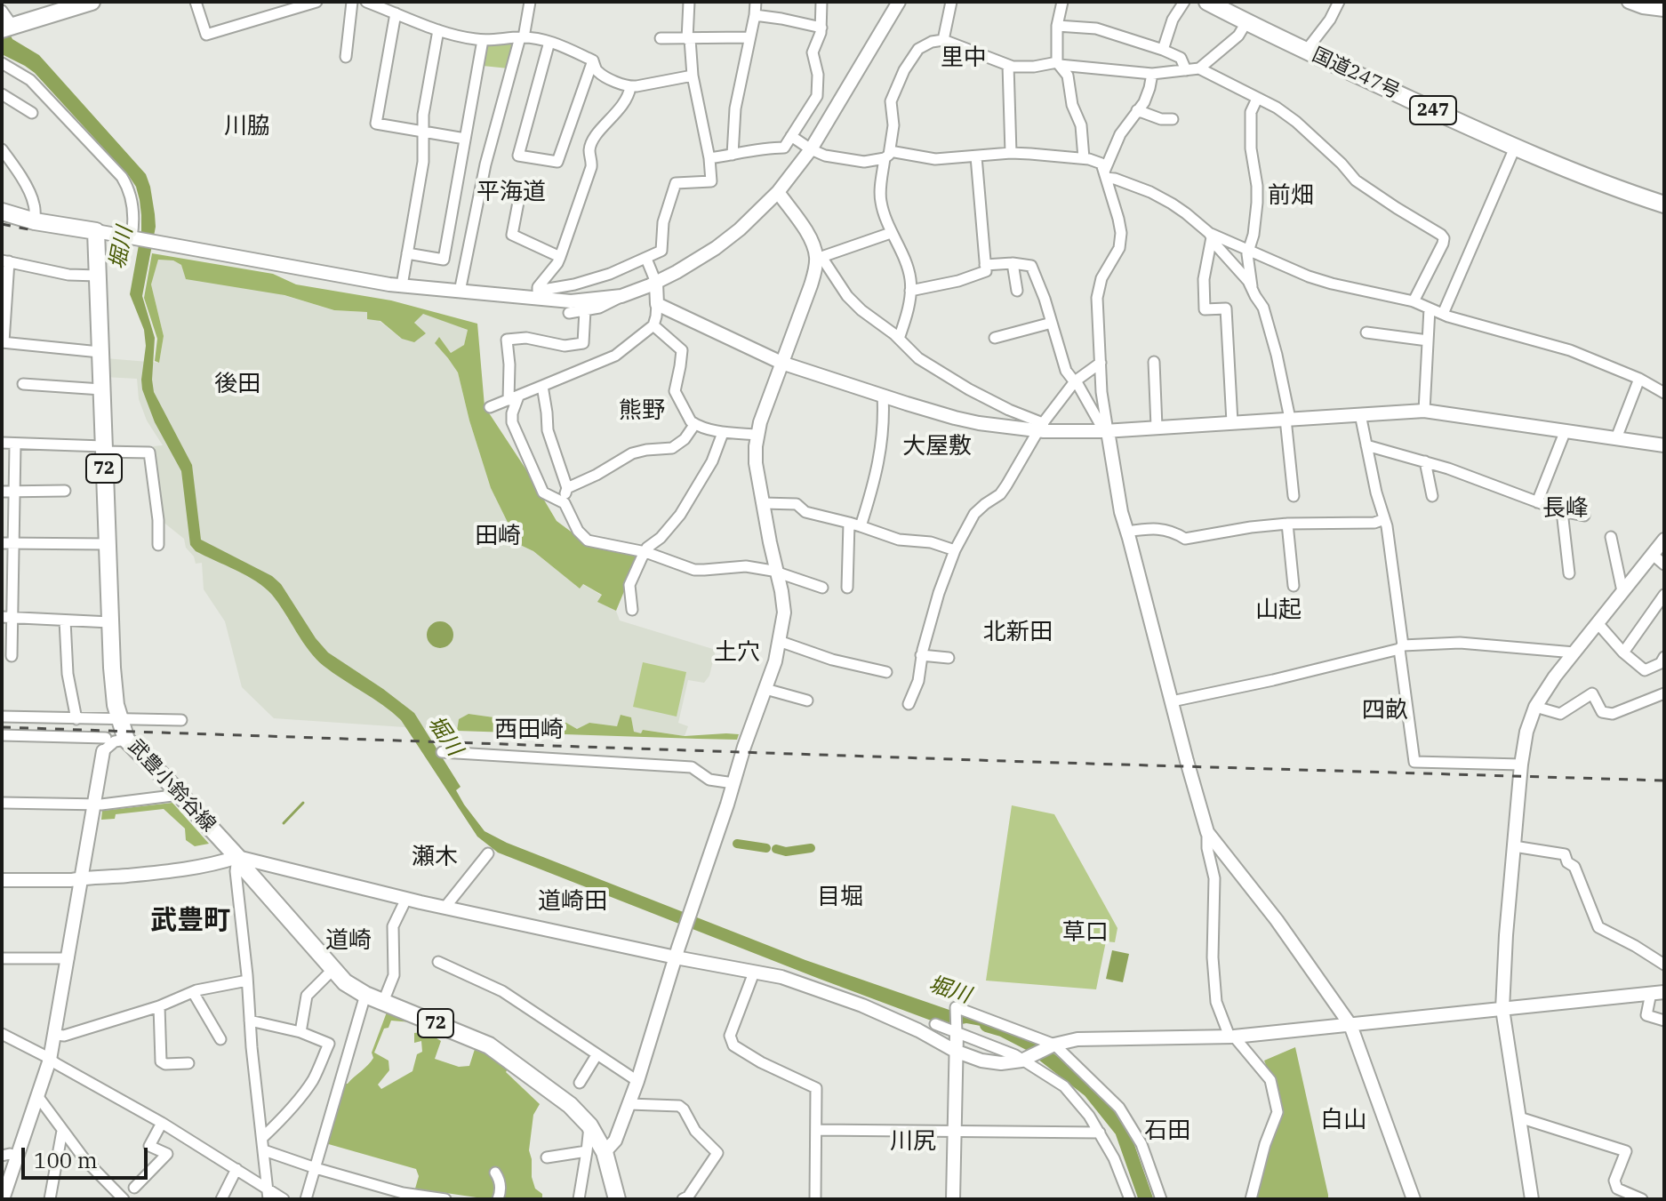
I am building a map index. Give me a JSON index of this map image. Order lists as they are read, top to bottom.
{
  "streets": {
    "main road": [
      "国道247号",
      "247",
      "72",
      "武豊小鈴谷線"
    ]
  },
  "districts": [
    "里中",
    "川脇",
    "平海道",
    "前畑",
    "後田",
    "熊野",
    "大屋敷",
    "長峰",
    "田崎",
    "山起",
    "北新田",
    "土穴",
    "四畝",
    "西田崎",
    "瀬木",
    "目堀",
    "道崎田",
    "武豊町",
    "草口",
    "道崎",
    "白山",
    "石田",
    "川尻"
  ],
  "water": ["堀川"],
  "scale_bar": "100 m"
}
